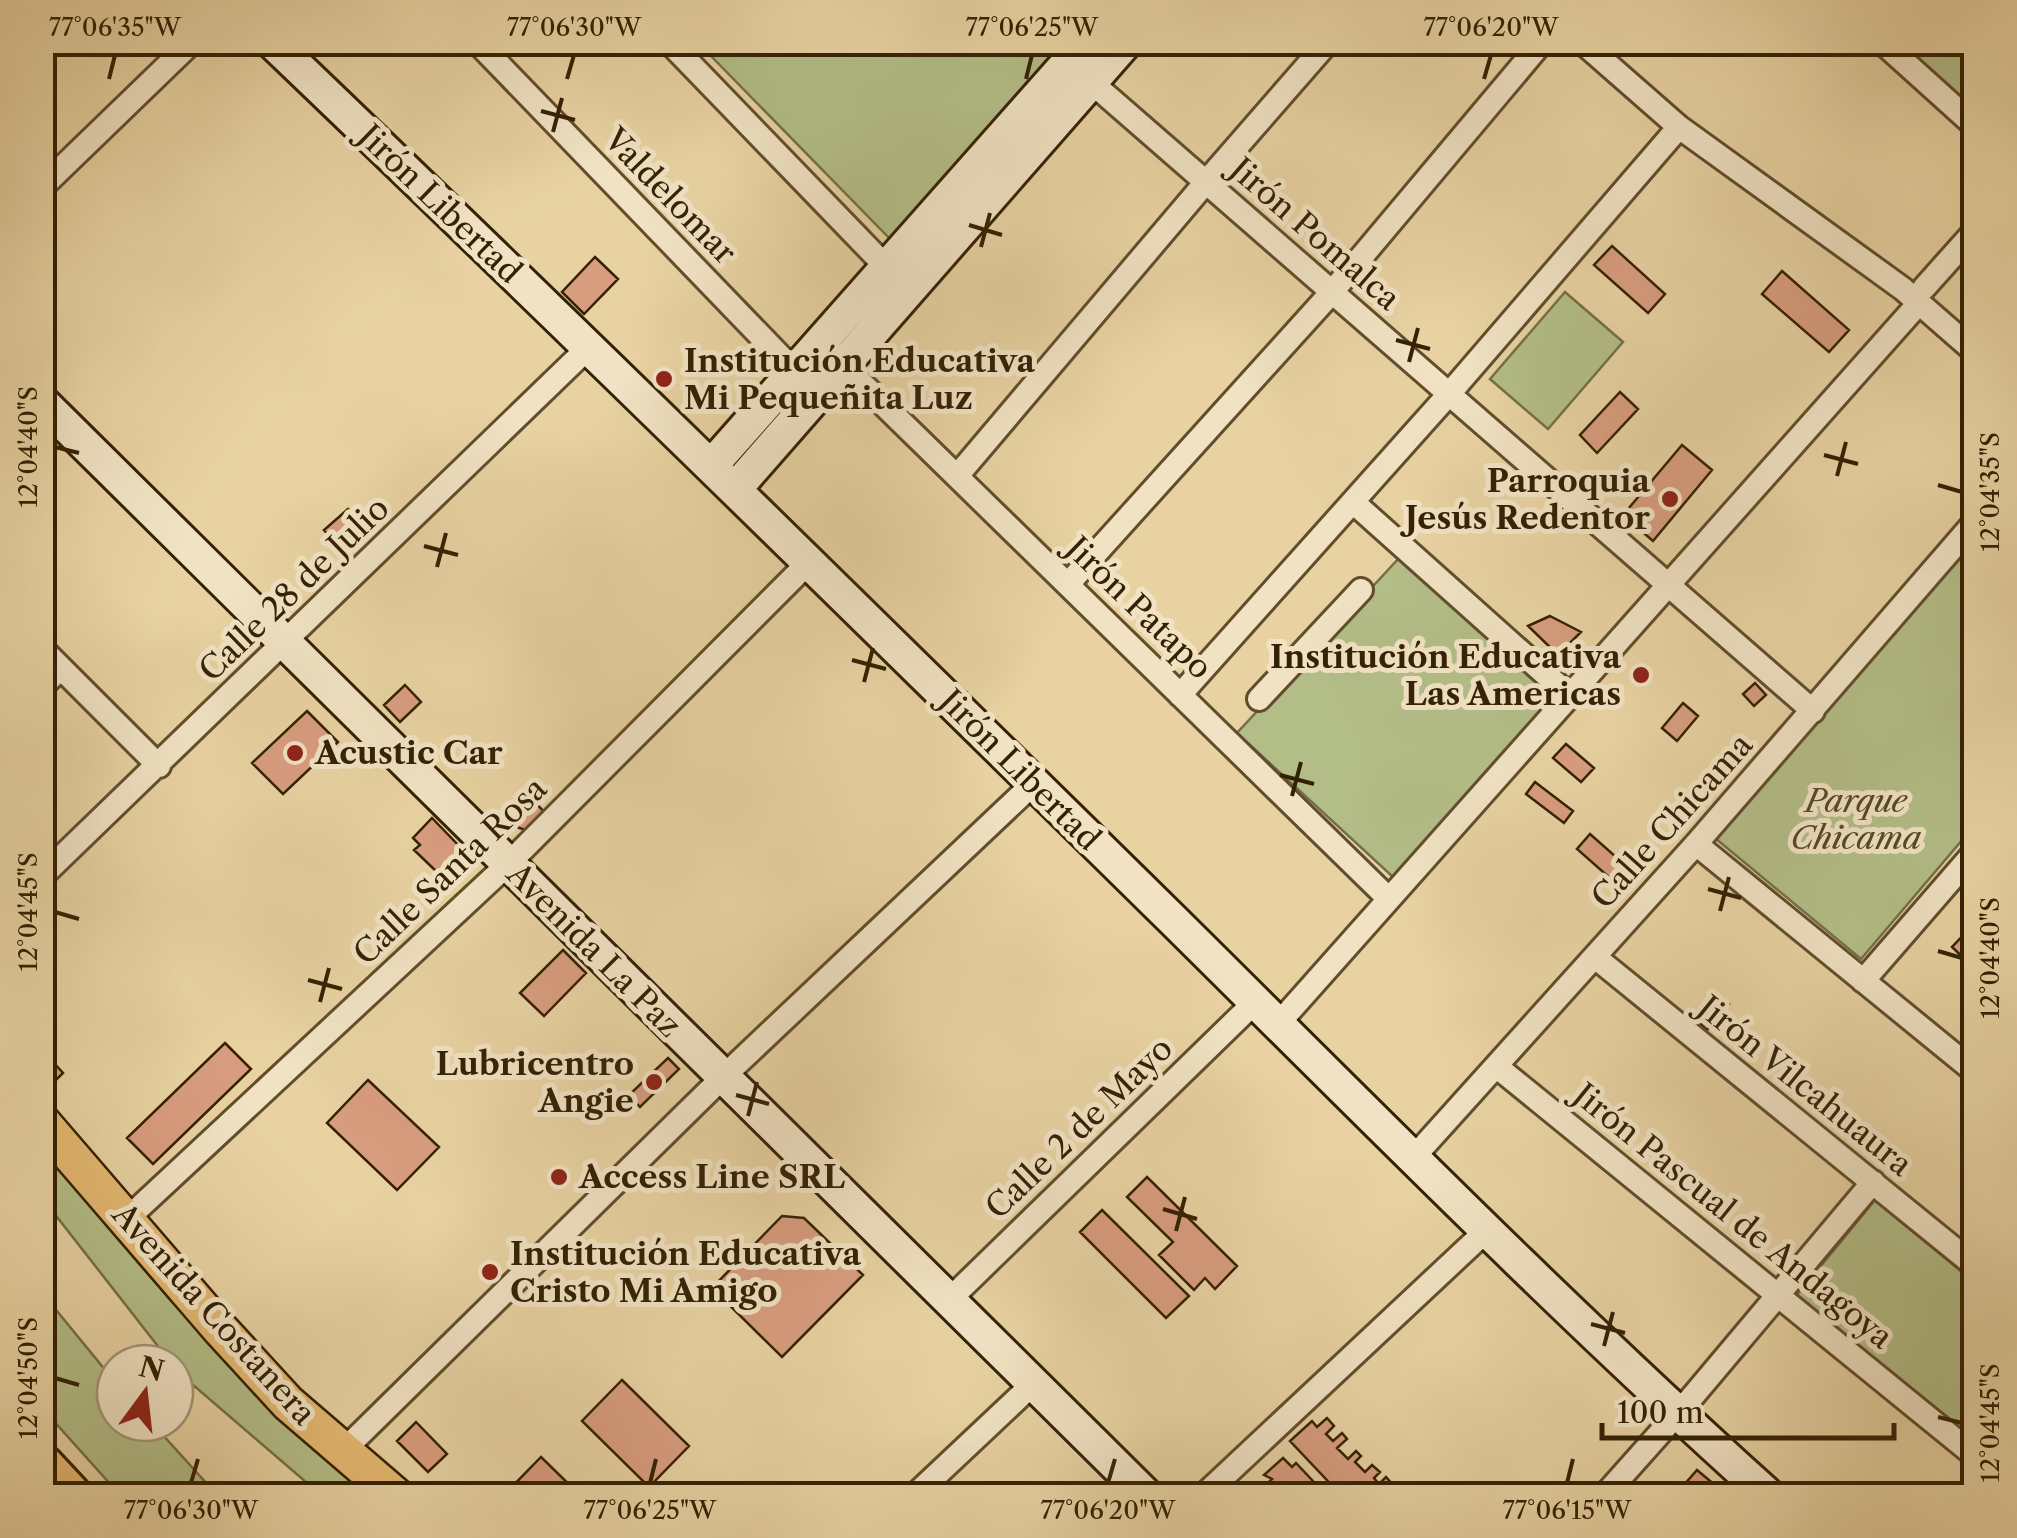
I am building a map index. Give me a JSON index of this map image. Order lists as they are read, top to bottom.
{
  "streets": {
    "main road": ["Avenida Costanera"],
    "street": [
      "Valdelomar",
      "Jirón Libertad",
      "Jirón Pomalca",
      "Calle 28 de Julio",
      "Jirón Patapo",
      "Calle Chicama",
      "Calle Santa Rosa",
      "Avenida La Paz",
      "Jirón Vilcahuaura",
      "Calle 2 de Mayo",
      "Jirón Pascual de Andagoya"
    ]
  },
  "crossings": [
    ["Jirón Libertad", "Calle 28 de Julio"],
    ["Jirón Libertad", "Calle Chicama"],
    ["Jirón Libertad", "Calle Santa Rosa"],
    ["Jirón Libertad", "Calle 2 de Mayo"],
    ["Jirón Pomalca", "Calle Chicama"],
    ["Jirón Pomalca", "Calle 2 de Mayo"],
    ["Calle 28 de Julio", "Avenida La Paz"],
    ["Jirón Patapo", "Calle 2 de Mayo"],
    ["Calle Chicama", "Jirón Vilcahuaura"],
    ["Calle Chicama", "Jirón Pascual de Andagoya"],
    ["Calle Santa Rosa", "Avenida La Paz"],
    ["Calle Santa Rosa", "Avenida Costanera"],
    ["Avenida La Paz", "Calle 2 de Mayo"]
  ],
  "parks": ["Parque Chicama"],
  "places": [
    "Institución Educativa Mi Pequeñita Luz",
    "Parroquia Jesús Redentor",
    "Institución Educativa Las Americas",
    "Acustic Car",
    "Lubricentro Angie",
    "Access Line SRL",
    "Institución Educativa Cristo Mi Amigo"
  ],
  "scale_bar": "100 m",
  "north": "top",
  "coordinates": [
    "77°06'35\"W",
    "77°06'30\"W",
    "77°06'25\"W",
    "77°06'20\"W",
    "12°04'40\"S",
    "12°04'35\"S",
    "12°04'45\"S",
    "12°04'50\"S",
    "77°06'15\"W"
  ]
}
